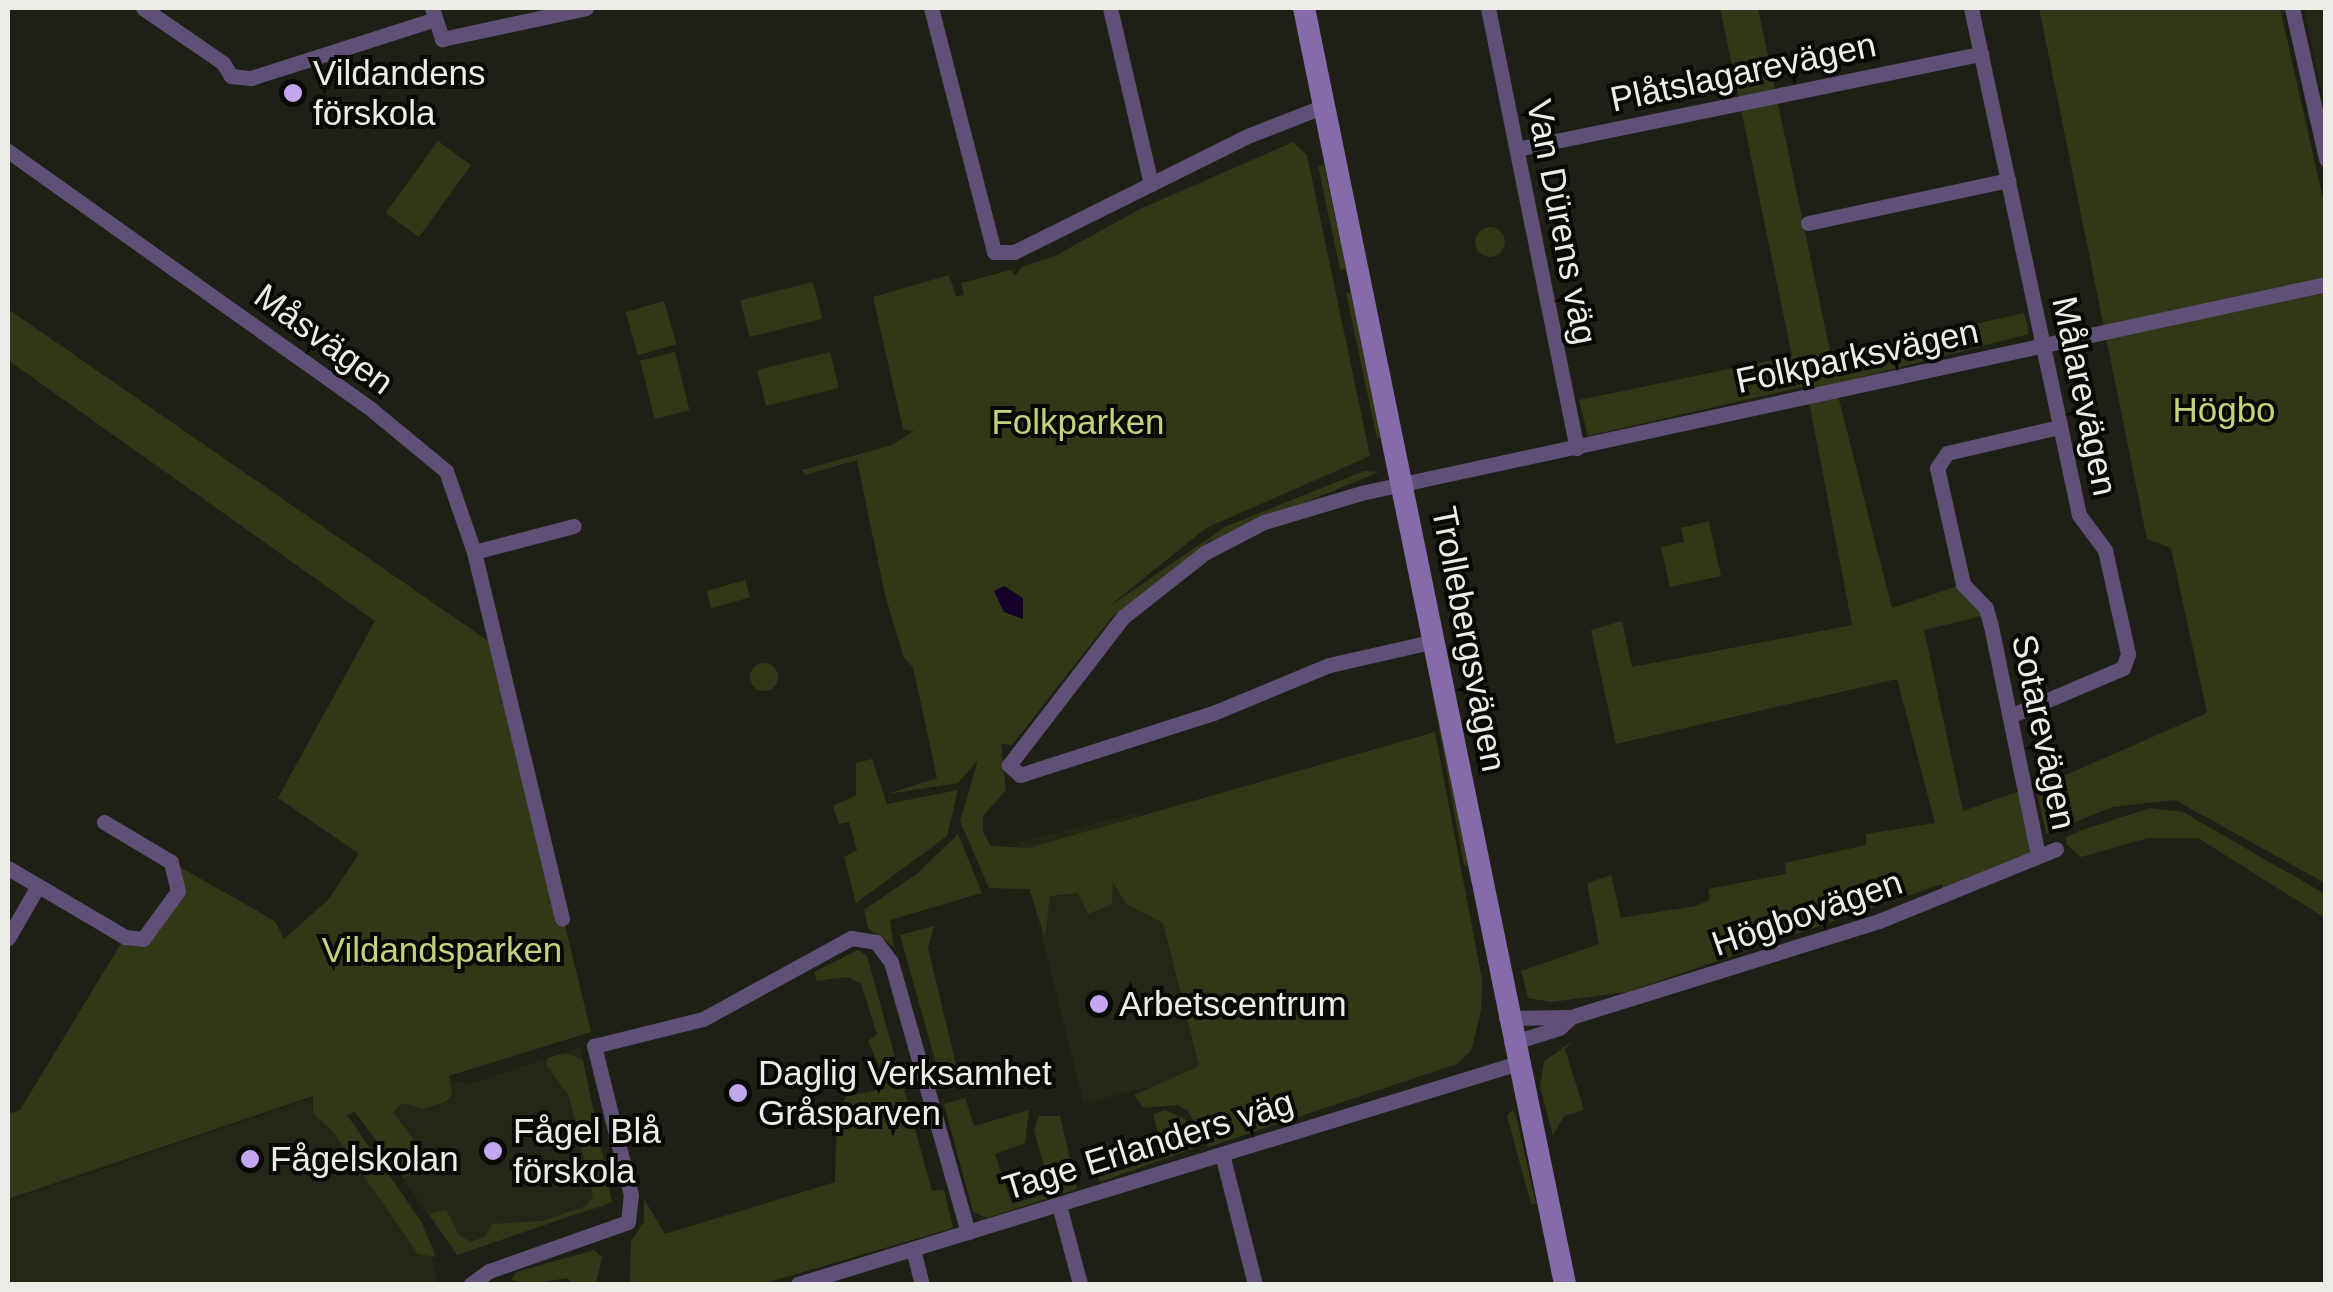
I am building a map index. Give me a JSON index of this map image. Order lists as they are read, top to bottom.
{
  "streets": {
    "street": [
      "Plåtslagarevägen",
      "Van Dürens väg",
      "Måsvägen",
      "Folkparksvägen",
      "Målarevägen",
      "Trollebergsvägen",
      "Sotarevägen",
      "Högbovägen",
      "Tage Erlanders väg"
    ]
  },
  "crossings": [
    ["Plåtslagarevägen", "Van Dürens väg"],
    ["Plåtslagarevägen", "Målarevägen"],
    ["Van Dürens väg", "Folkparksvägen"],
    ["Folkparksvägen", "Målarevägen"],
    ["Folkparksvägen", "Trollebergsvägen"],
    ["Målarevägen", "Sotarevägen"],
    ["Trollebergsvägen", "Högbovägen"],
    ["Trollebergsvägen", "Tage Erlanders väg"],
    ["Sotarevägen", "Högbovägen"],
    ["Högbovägen", "Tage Erlanders väg"]
  ],
  "parks": ["Högbo", "Folkparken", "Vildandsparken"],
  "places": [
    "Vildandens förskola",
    "Arbetscentrum",
    "Daglig Verksamhet Gråsparven",
    "Fågel Blå förskola",
    "Fågelskolan"
  ]
}
